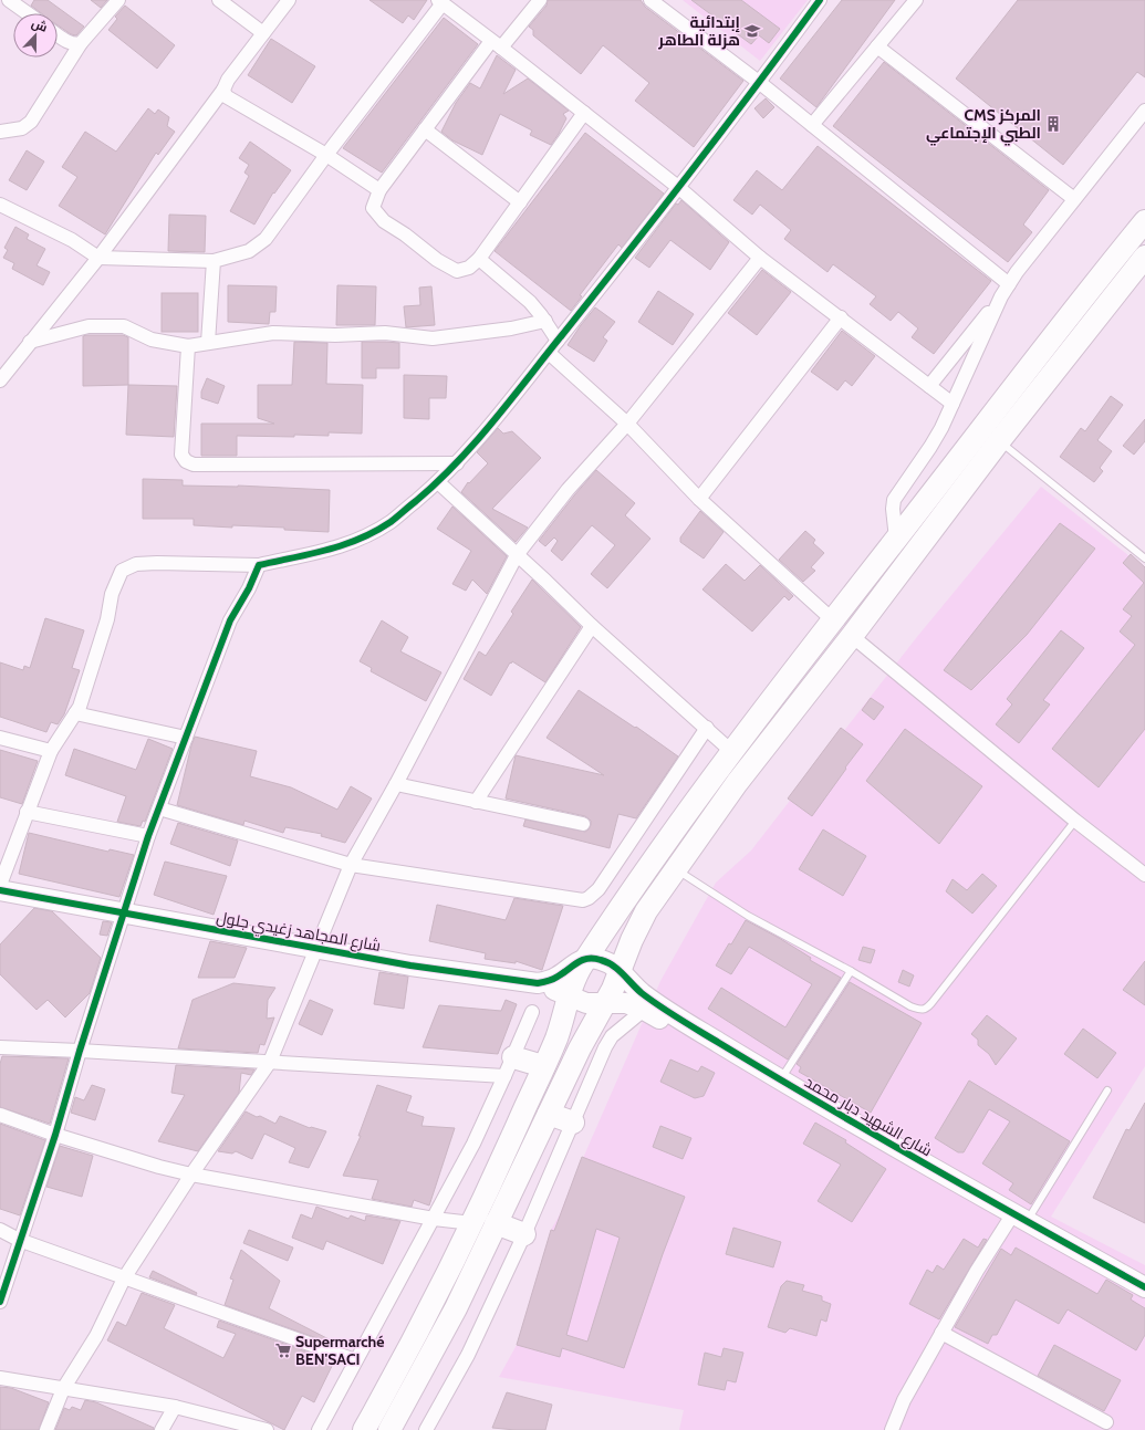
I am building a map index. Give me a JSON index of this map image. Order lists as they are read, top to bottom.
{
  "streets": {
    "street": ["شارع المجاهد زغيدي جلول", "شارع الشهيد دبار محمد"]
  },
  "crossings": [
    ["شارع المجاهد زغيدي جلول", "شارع الشهيد دبار محمد"]
  ],
  "places": {
    "school or university": ["إبتدائية هزلة الطاهر"],
    "building": ["CMS المركز الطبي الإجتماعي"],
    "supermarket": ["Supermarché BEN'SACI"]
  },
  "north": "top"
}
